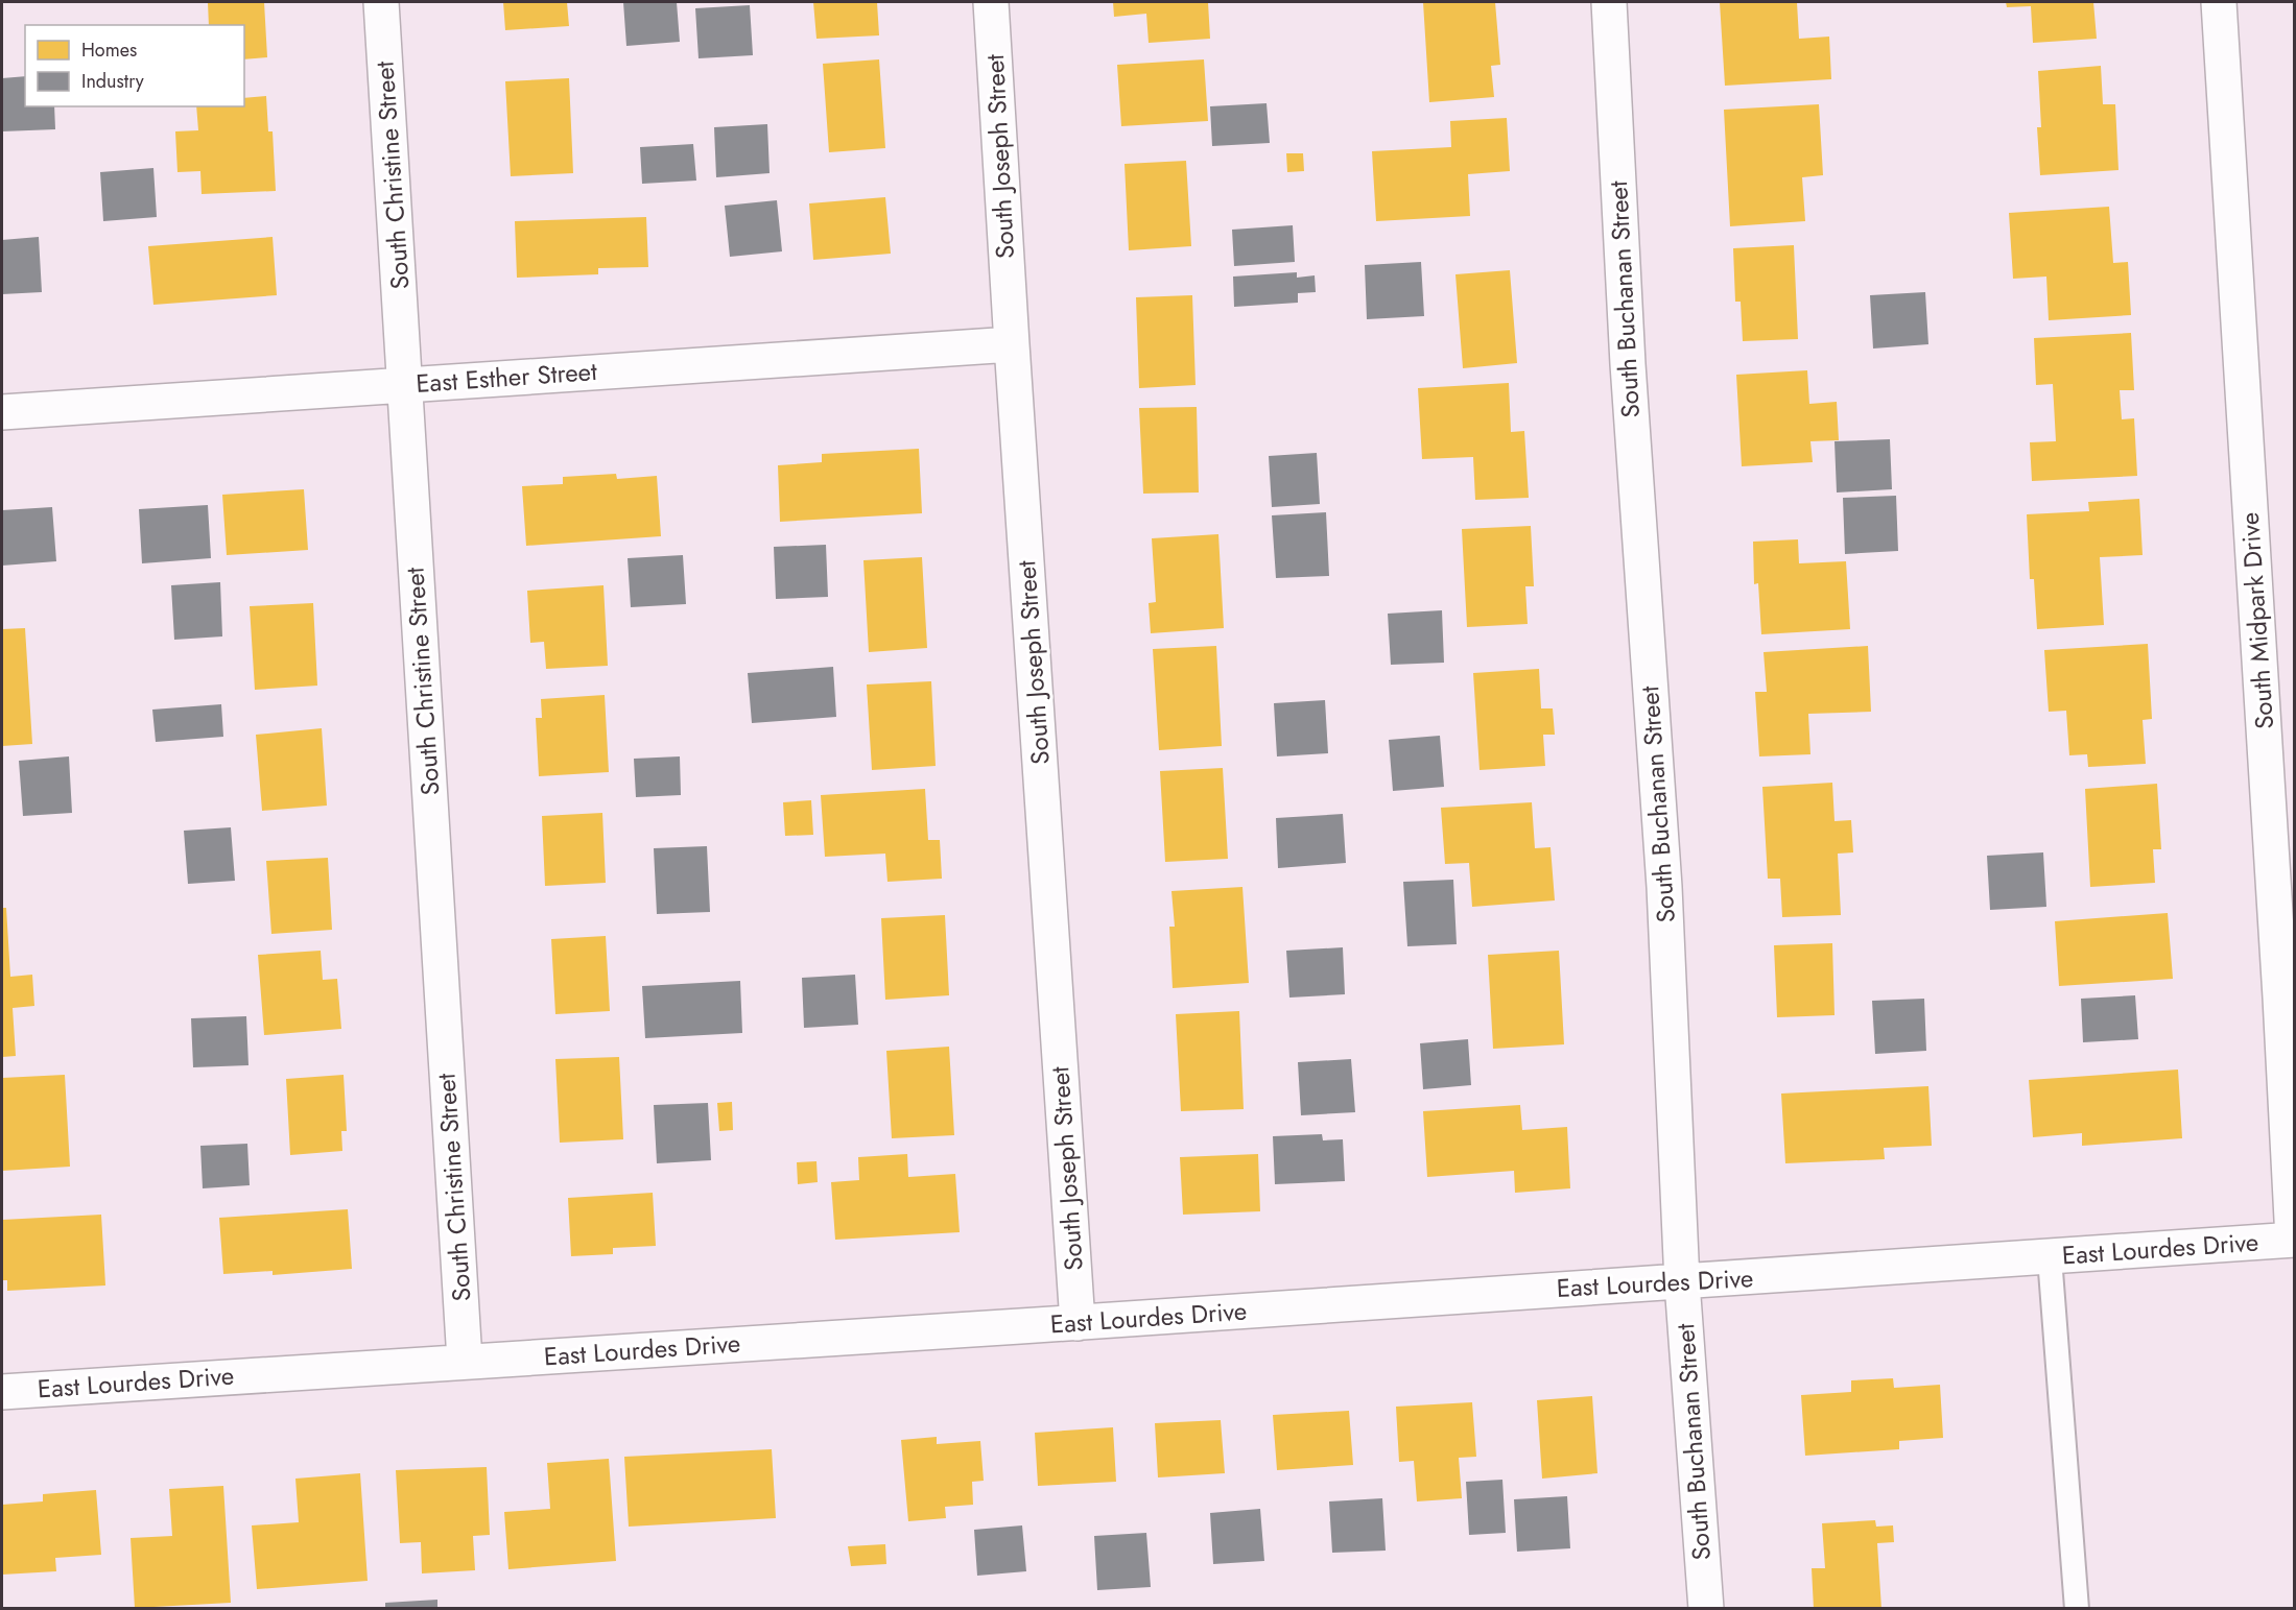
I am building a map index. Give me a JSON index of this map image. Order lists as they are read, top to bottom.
{
  "streets": {
    "street": [
      "South Joseph Street",
      "South Christine Street",
      "South Buchanan Street",
      "East Esther Street",
      "South Midpark Drive",
      "East Lourdes Drive"
    ]
  },
  "crossings": [
    ["South Joseph Street", "East Esther Street"],
    ["South Joseph Street", "East Lourdes Drive"],
    ["South Christine Street", "East Esther Street"],
    ["South Christine Street", "East Lourdes Drive"],
    ["South Buchanan Street", "East Lourdes Drive"],
    ["South Midpark Drive", "East Lourdes Drive"]
  ],
  "legend": ["Homes", "Industry"]
}
